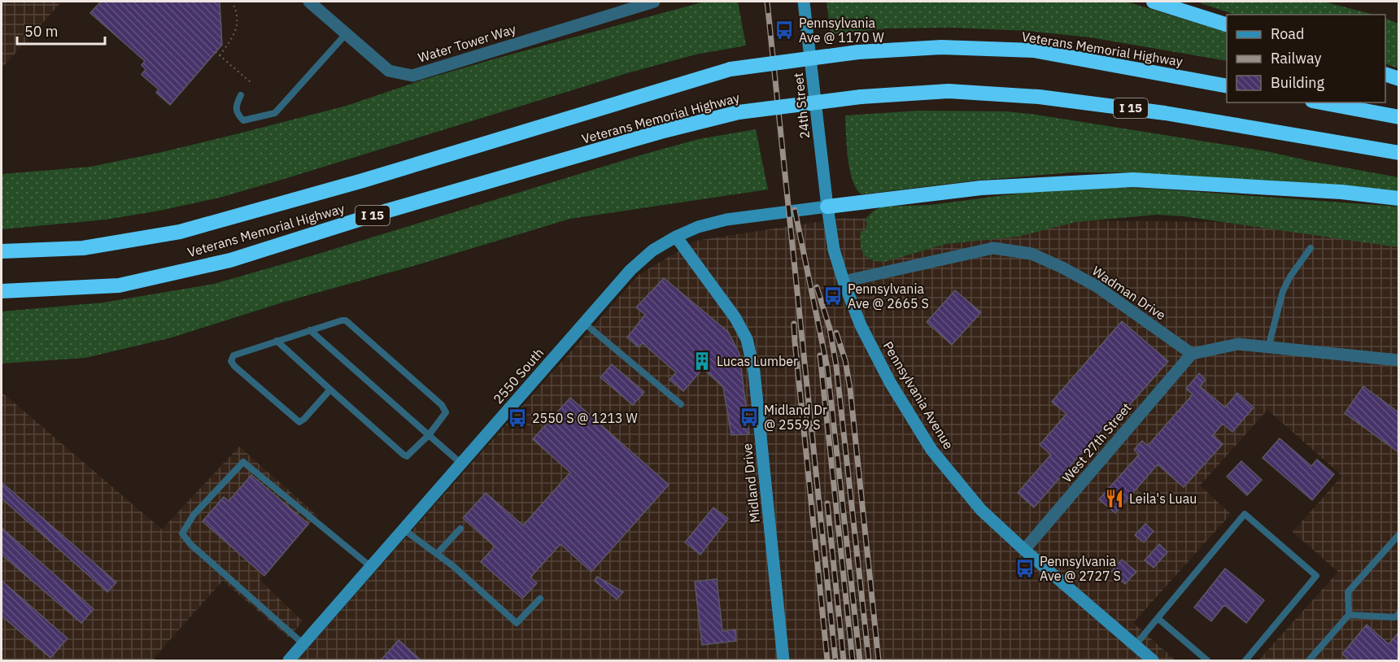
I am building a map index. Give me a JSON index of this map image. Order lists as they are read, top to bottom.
{
  "streets": {
    "highway": ["Veterans Memorial Highway", "I 15"],
    "street": [
      "Water Tower Way",
      "24th Street",
      "Wadman Drive",
      "2550 South",
      "Pennsylvania Avenue",
      "West 27th Street",
      "Midland Drive"
    ]
  },
  "crossings": [
    ["24th Street", "2550 South"],
    ["24th Street", "Pennsylvania Avenue"],
    ["Wadman Drive", "Pennsylvania Avenue"],
    ["Wadman Drive", "West 27th Street"],
    ["2550 South", "Pennsylvania Avenue"],
    ["2550 South", "Midland Drive"],
    ["Pennsylvania Avenue", "West 27th Street"]
  ],
  "places": {
    "bus stop": [
      "Pennsylvania Ave @ 1170 W",
      "Pennsylvania Ave @ 2665 S",
      "Midland Dr @ 2559 S",
      "2550 S @ 1213 W",
      "Pennsylvania Ave @ 2727 S"
    ],
    "building": ["Lucas Lumber"],
    "restaurant": ["Leila's Luau"]
  },
  "legend": ["Road", "Railway", "Building"],
  "scale_bar": "50 m"
}
